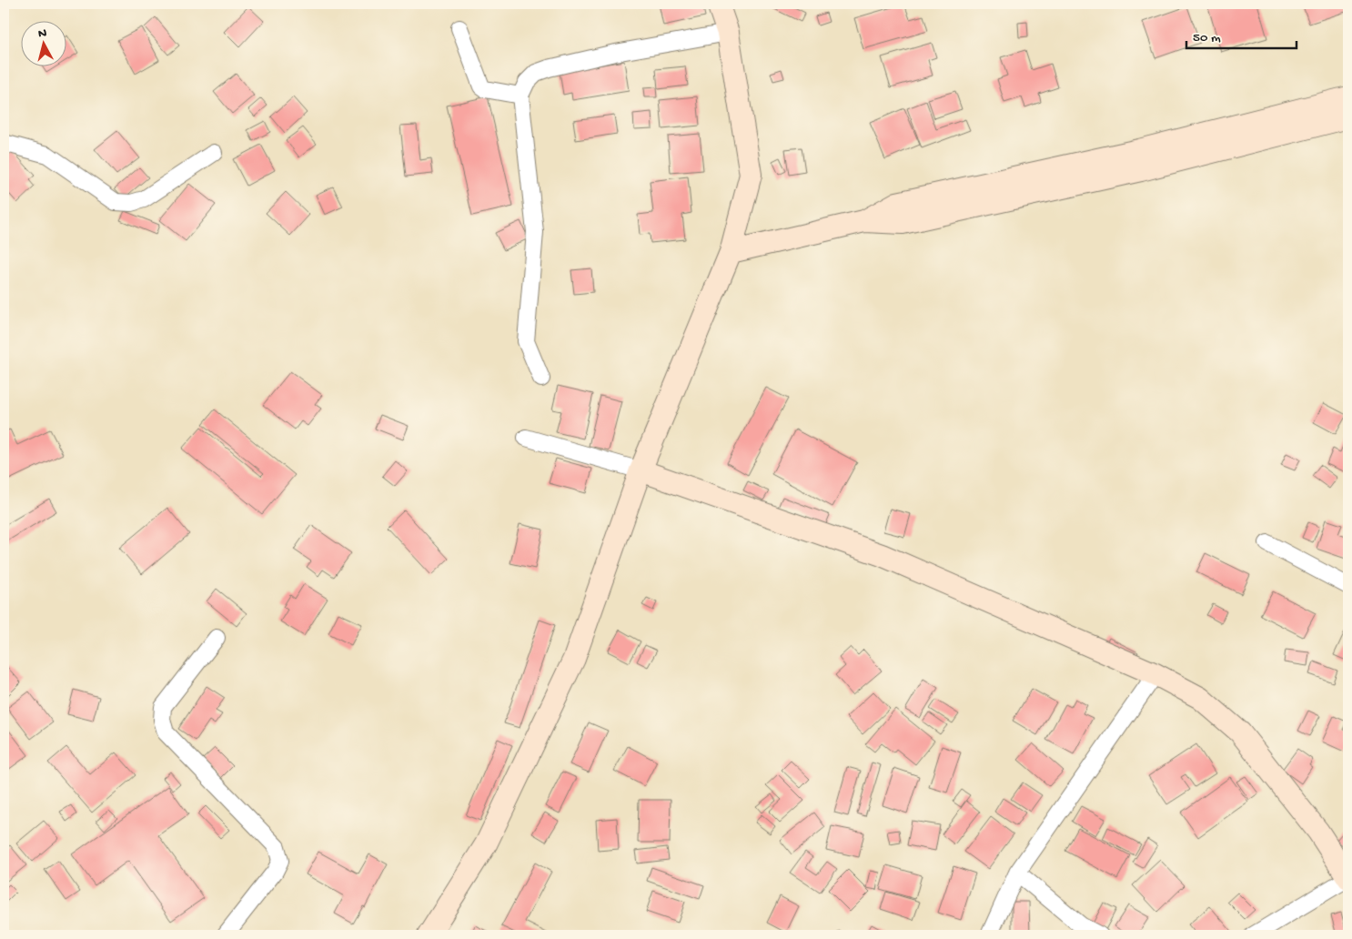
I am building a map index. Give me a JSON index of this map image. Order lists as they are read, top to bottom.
{
  "scale_bar": "50 m",
  "north": "top"
}
